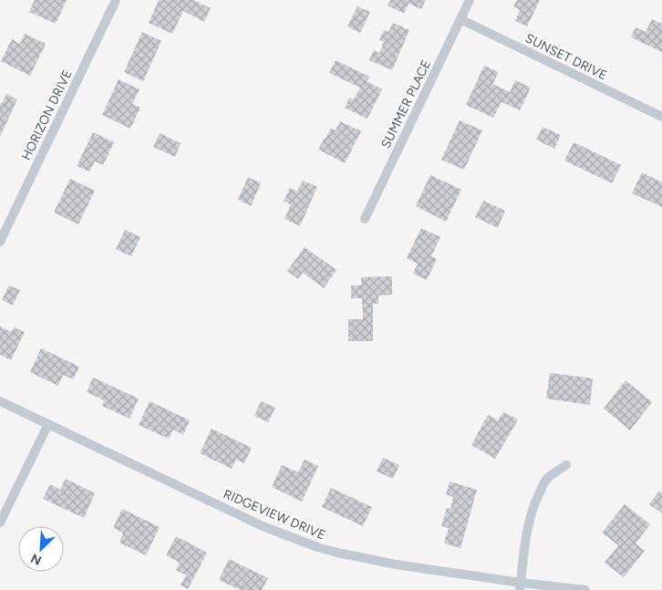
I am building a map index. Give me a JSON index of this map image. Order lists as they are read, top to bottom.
{
  "streets": {
    "street": [
      "SUNSET DRIVE",
      "SUMMER PLACE",
      "HORIZON DRIVE",
      "RIDGEVIEW DRIVE"
    ]
  },
  "crossings": [
    ["SUNSET DRIVE", "SUMMER PLACE"]
  ],
  "north": "bottom left"
}
